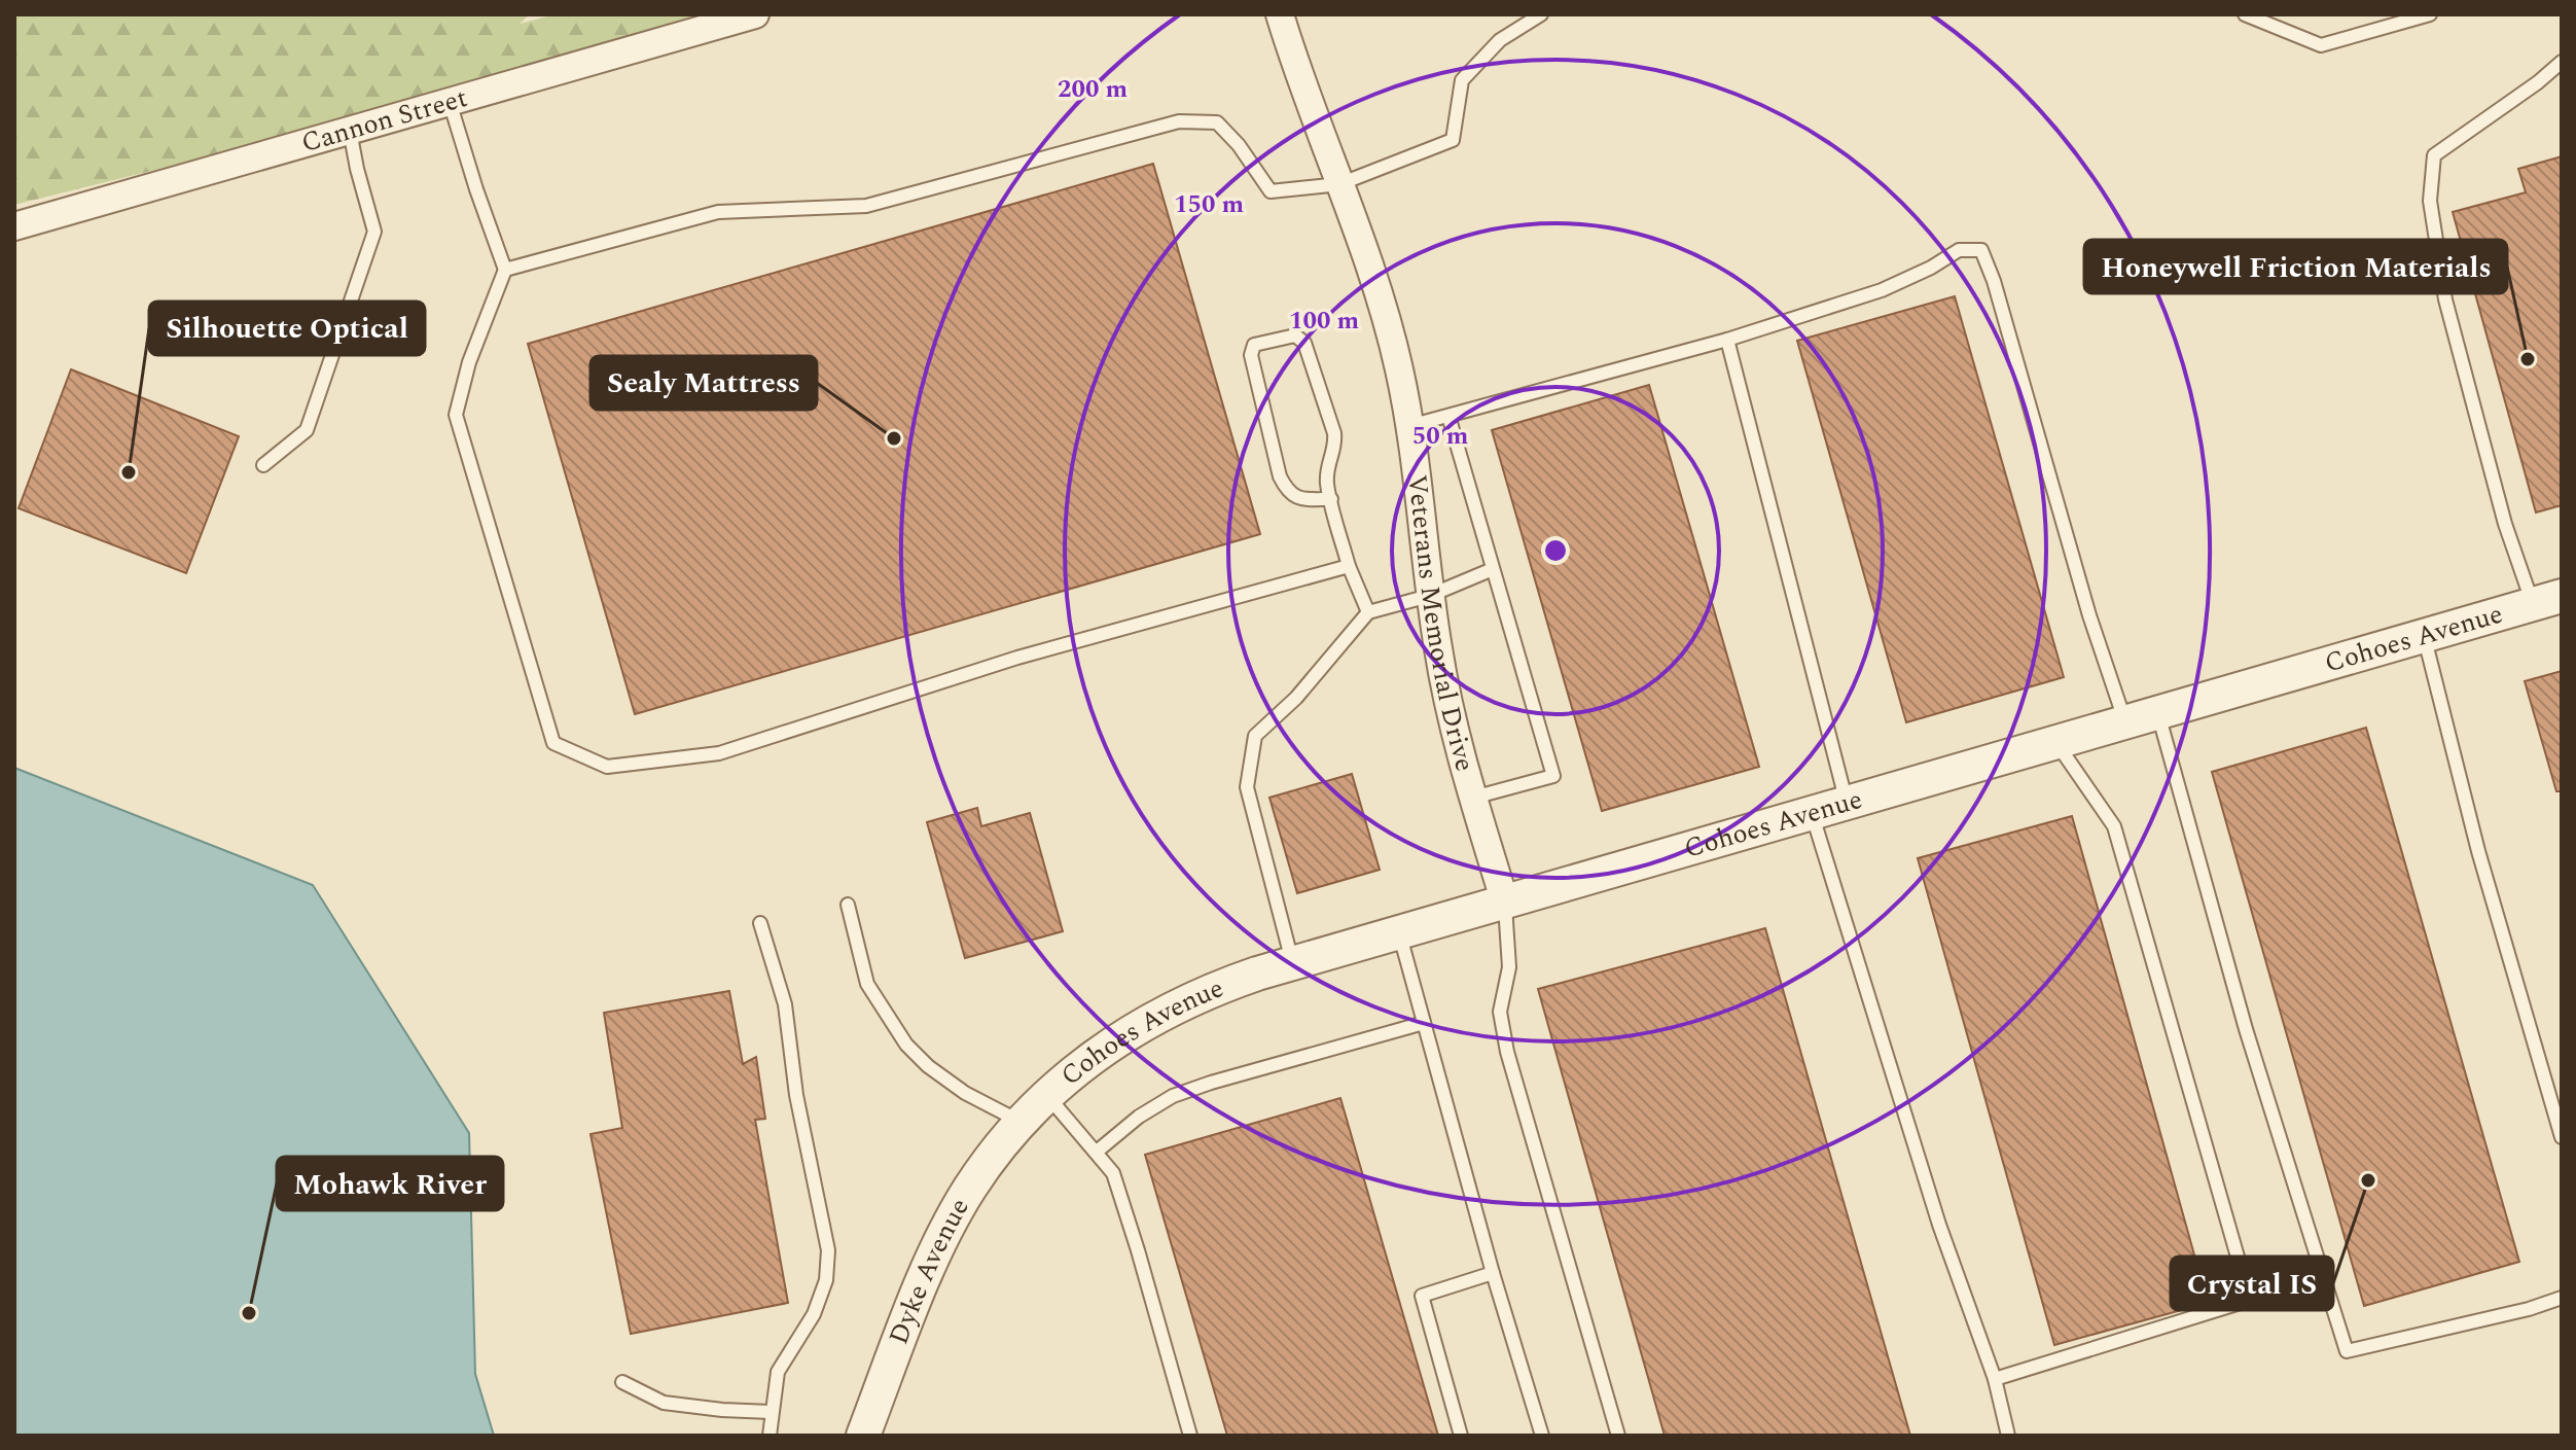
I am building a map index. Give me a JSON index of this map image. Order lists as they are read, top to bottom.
{
  "streets": {
    "street": [
      "Cannon Street",
      "Veterans Memorial Drive",
      "Cohoes Avenue",
      "Dyke Avenue"
    ]
  },
  "crossings": [
    ["Veterans Memorial Drive", "Cohoes Avenue"],
    ["Cohoes Avenue", "Dyke Avenue"]
  ],
  "places": [
    "Honeywell Friction Materials",
    "Sealy Mattress",
    "Silhouette Optical",
    "Crystal IS",
    "Mohawk River"
  ],
  "rings": [
    "200 m",
    "150 m",
    "100 m",
    "50 m"
  ]
}
